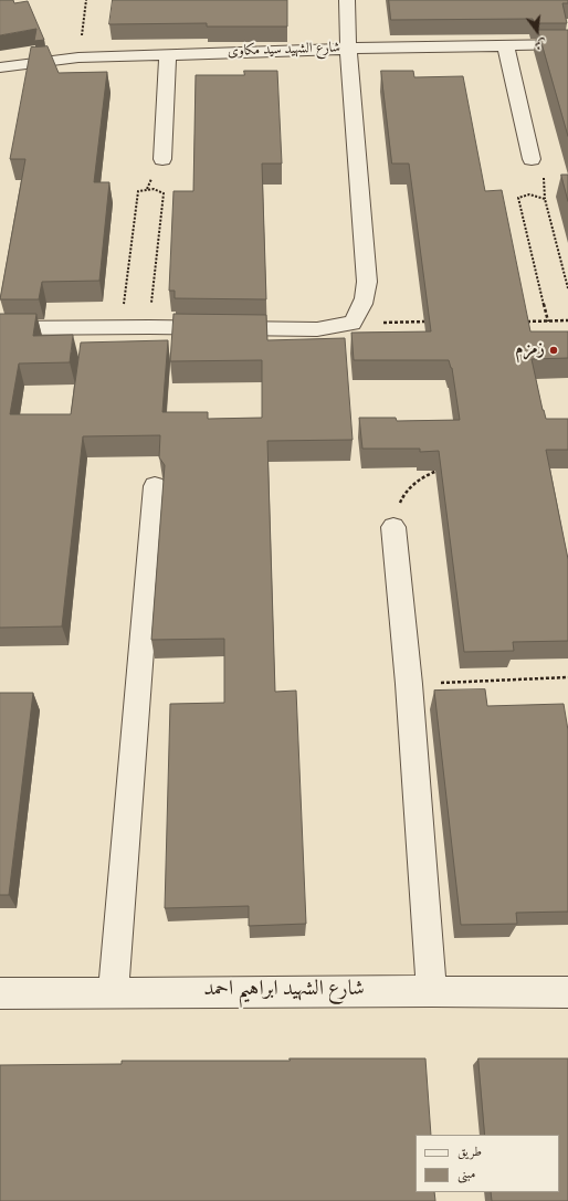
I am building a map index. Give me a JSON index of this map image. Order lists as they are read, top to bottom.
{
  "streets": {
    "street": ["شارع الشهيد سيد مكاوى", "شارع الشهيد ابراهيم احمد"]
  },
  "places": ["زمزم"],
  "legend": ["طريق", "مبنى"],
  "north": "bottom"
}
